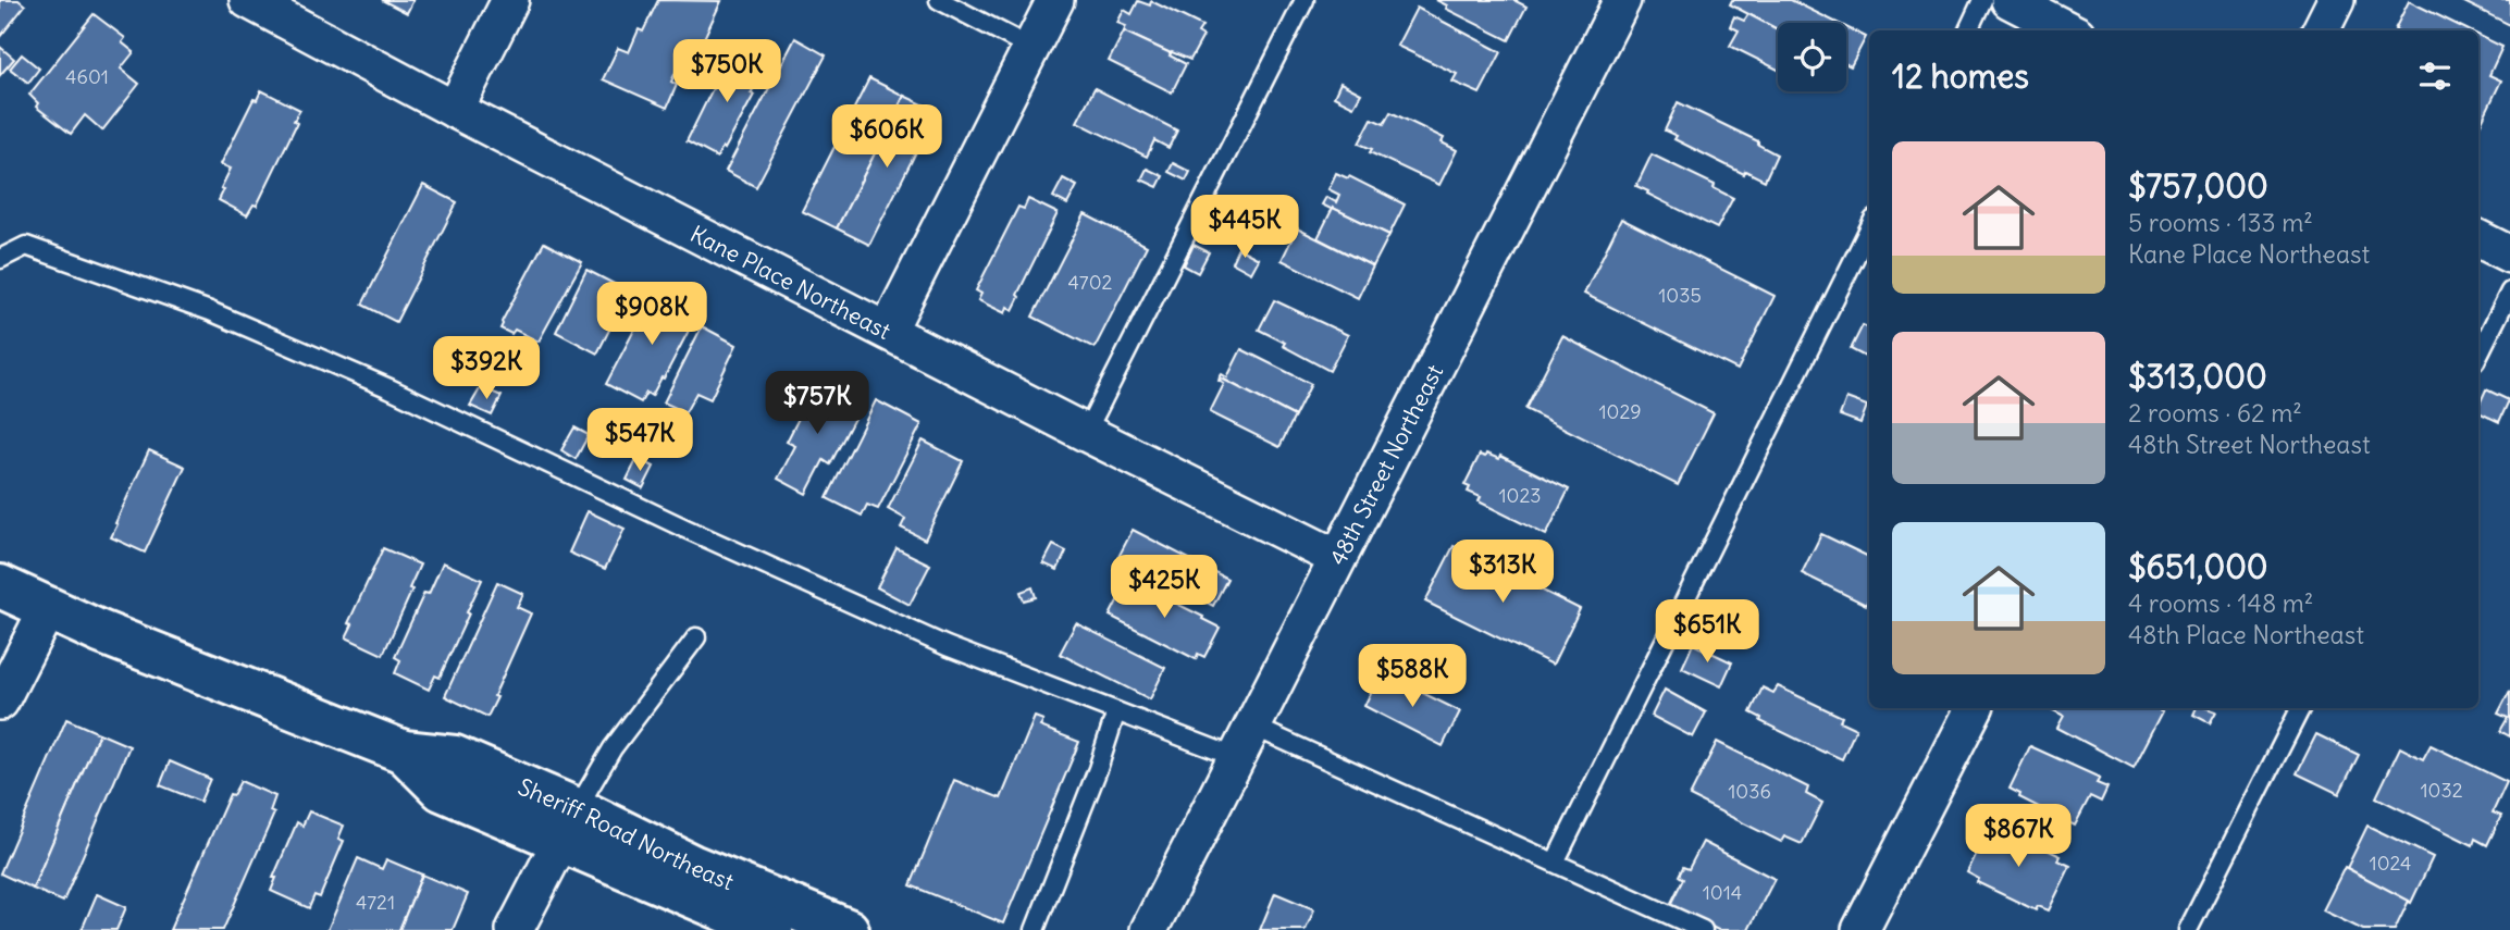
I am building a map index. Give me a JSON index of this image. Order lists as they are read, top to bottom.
{
  "streets": {
    "main road": ["Sheriff Road Northeast"],
    "street": ["Kane Place Northeast", "48th Street Northeast"]
  },
  "crossings": [
    ["Kane Place Northeast", "48th Street Northeast"]
  ],
  "house_numbers": [
    "4601",
    "4702",
    "1035",
    "1029",
    "1023",
    "1032",
    "1036",
    "1024",
    "1014",
    "4721"
  ],
  "page": {
    "heading": "12 homes",
    "price": [
      "$750K",
      "$606K",
      "$445K",
      "$908K",
      "$392K",
      "$757K",
      "$547K",
      "$313K",
      "$425K",
      "$651K",
      "$588K",
      "$867K"
    ],
    "list": [
      {
        "name": "$757,000",
        "note": "5 rooms · 133 m² · Kane Place Northeast"
      },
      {
        "name": "$313,000",
        "note": "2 rooms · 62 m² · 48th Street Northeast"
      },
      {
        "name": "$651,000",
        "note": "4 rooms · 148 m² · 48th Place Northeast"
      }
    ]
  }
}
